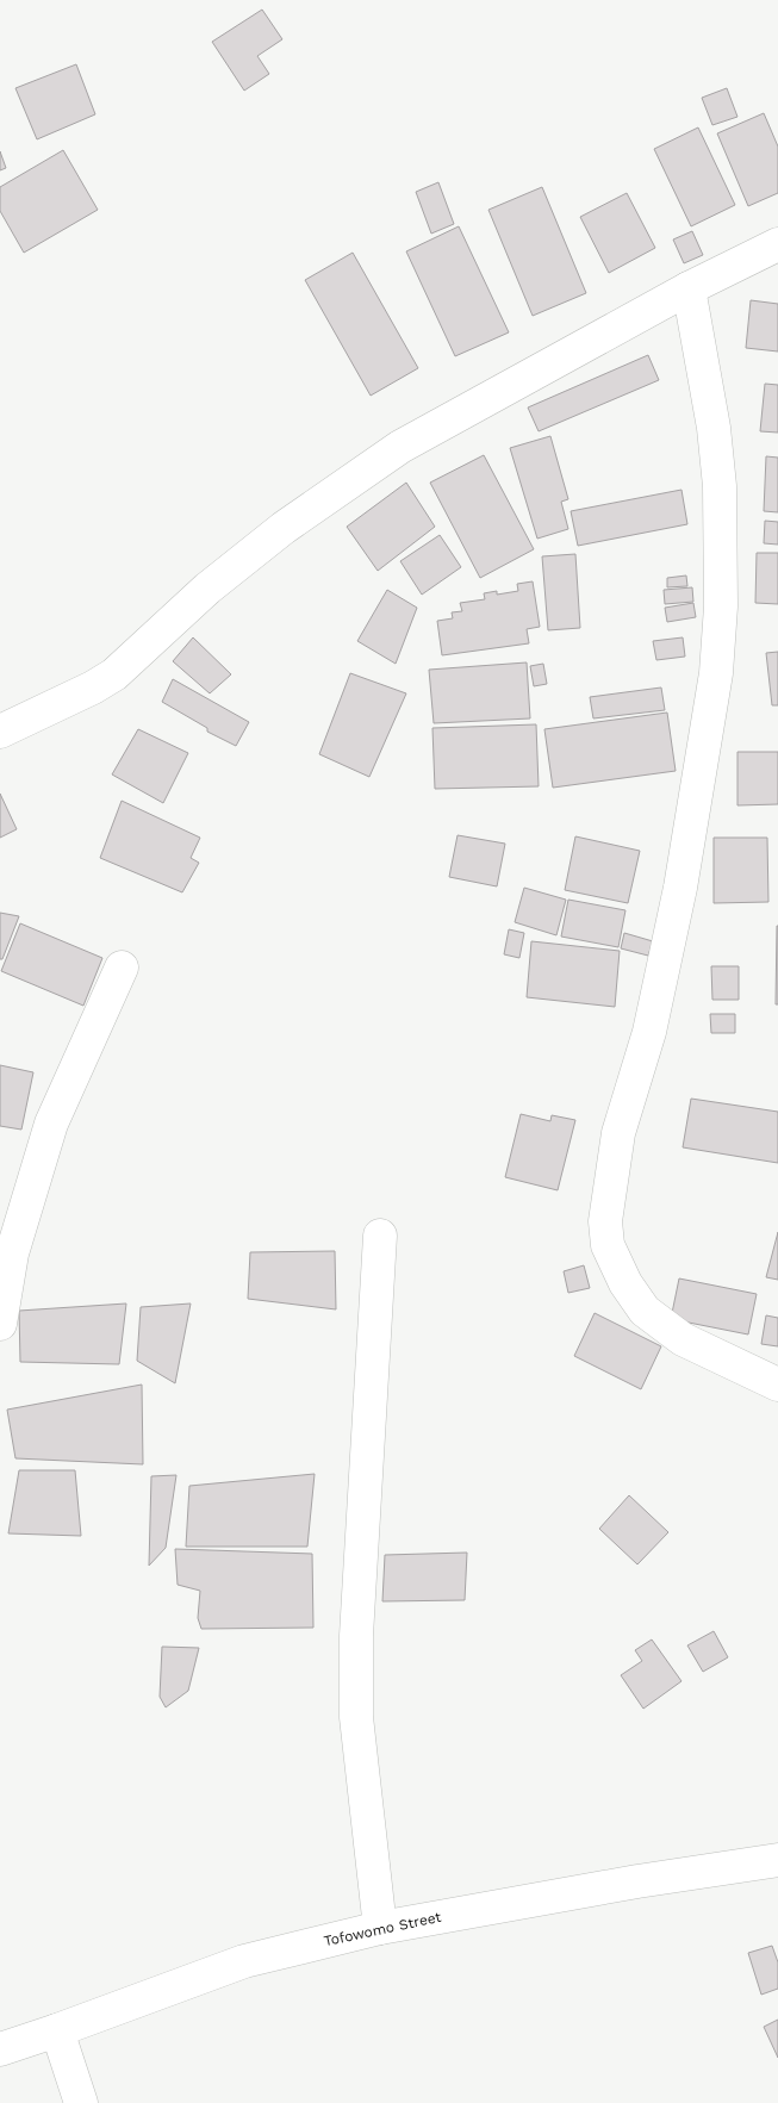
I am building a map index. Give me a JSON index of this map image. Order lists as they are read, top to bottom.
{
  "streets": {
    "street": ["Tofowomo Street"]
  }
}
